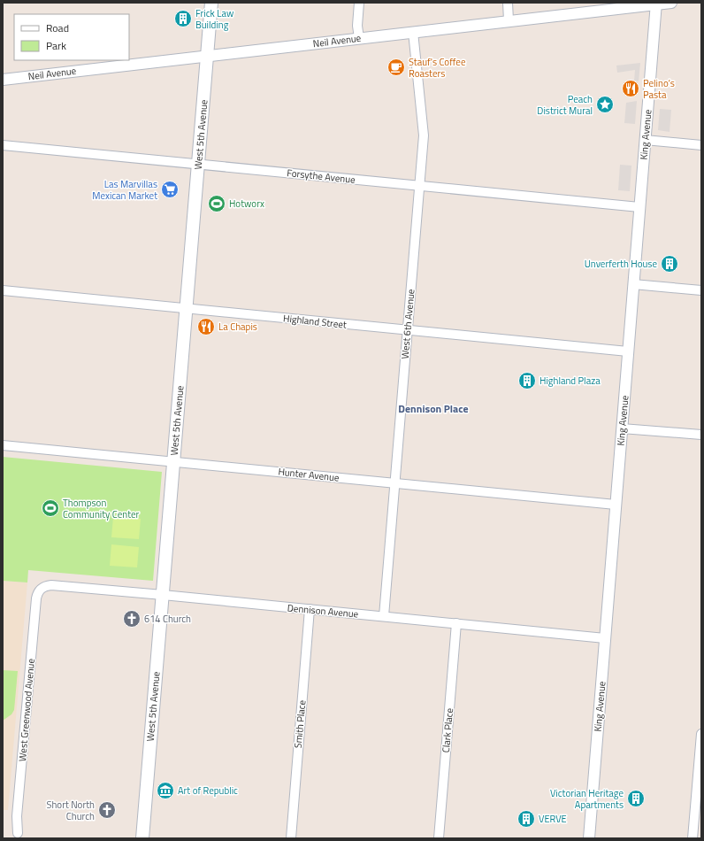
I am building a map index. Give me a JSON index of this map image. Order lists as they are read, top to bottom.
{
  "streets": {
    "main road": ["West 5th Avenue"],
    "street": [
      "Neil Avenue",
      "King Avenue",
      "Forsythe Avenue",
      "Highland Street",
      "West 6th Avenue",
      "Hunter Avenue",
      "Dennison Avenue",
      "West Greenwood Avenue",
      "Smith Place",
      "Clark Place"
    ]
  },
  "crossings": [
    ["Neil Avenue", "West 5th Avenue"],
    ["Neil Avenue", "King Avenue"],
    ["Neil Avenue", "West 6th Avenue"],
    ["West 5th Avenue", "Forsythe Avenue"],
    ["West 5th Avenue", "Highland Street"],
    ["West 5th Avenue", "Hunter Avenue"],
    ["West 5th Avenue", "Dennison Avenue"],
    ["King Avenue", "Forsythe Avenue"],
    ["King Avenue", "Highland Street"],
    ["King Avenue", "Hunter Avenue"],
    ["King Avenue", "Dennison Avenue"],
    ["Forsythe Avenue", "West 6th Avenue"],
    ["Highland Street", "West 6th Avenue"],
    ["West 6th Avenue", "Hunter Avenue"],
    ["West 6th Avenue", "Dennison Avenue"],
    ["Dennison Avenue", "West Greenwood Avenue"],
    ["Dennison Avenue", "Smith Place"],
    ["Dennison Avenue", "Clark Place"]
  ],
  "districts": ["Dennison Place"],
  "places": {
    "building": [
      "Frick Law Building",
      "Unverferth House",
      "Highland Plaza",
      "Victorian Heritage Apartments",
      "VERVE"
    ],
    "cafe": ["Stauf's Coffee Roasters"],
    "restaurant": ["Pelino’s Pasta", "La Chapis"],
    "place": ["Peach District Mural"],
    "supermarket": ["Las Marvillas Mexican Market"],
    "sports": ["Hotworx", "Thompson Community Center"],
    "church": ["614 Church", "Short North Church"],
    "museum": ["Art of Republic"]
  },
  "legend": ["Road", "Park"]
}
